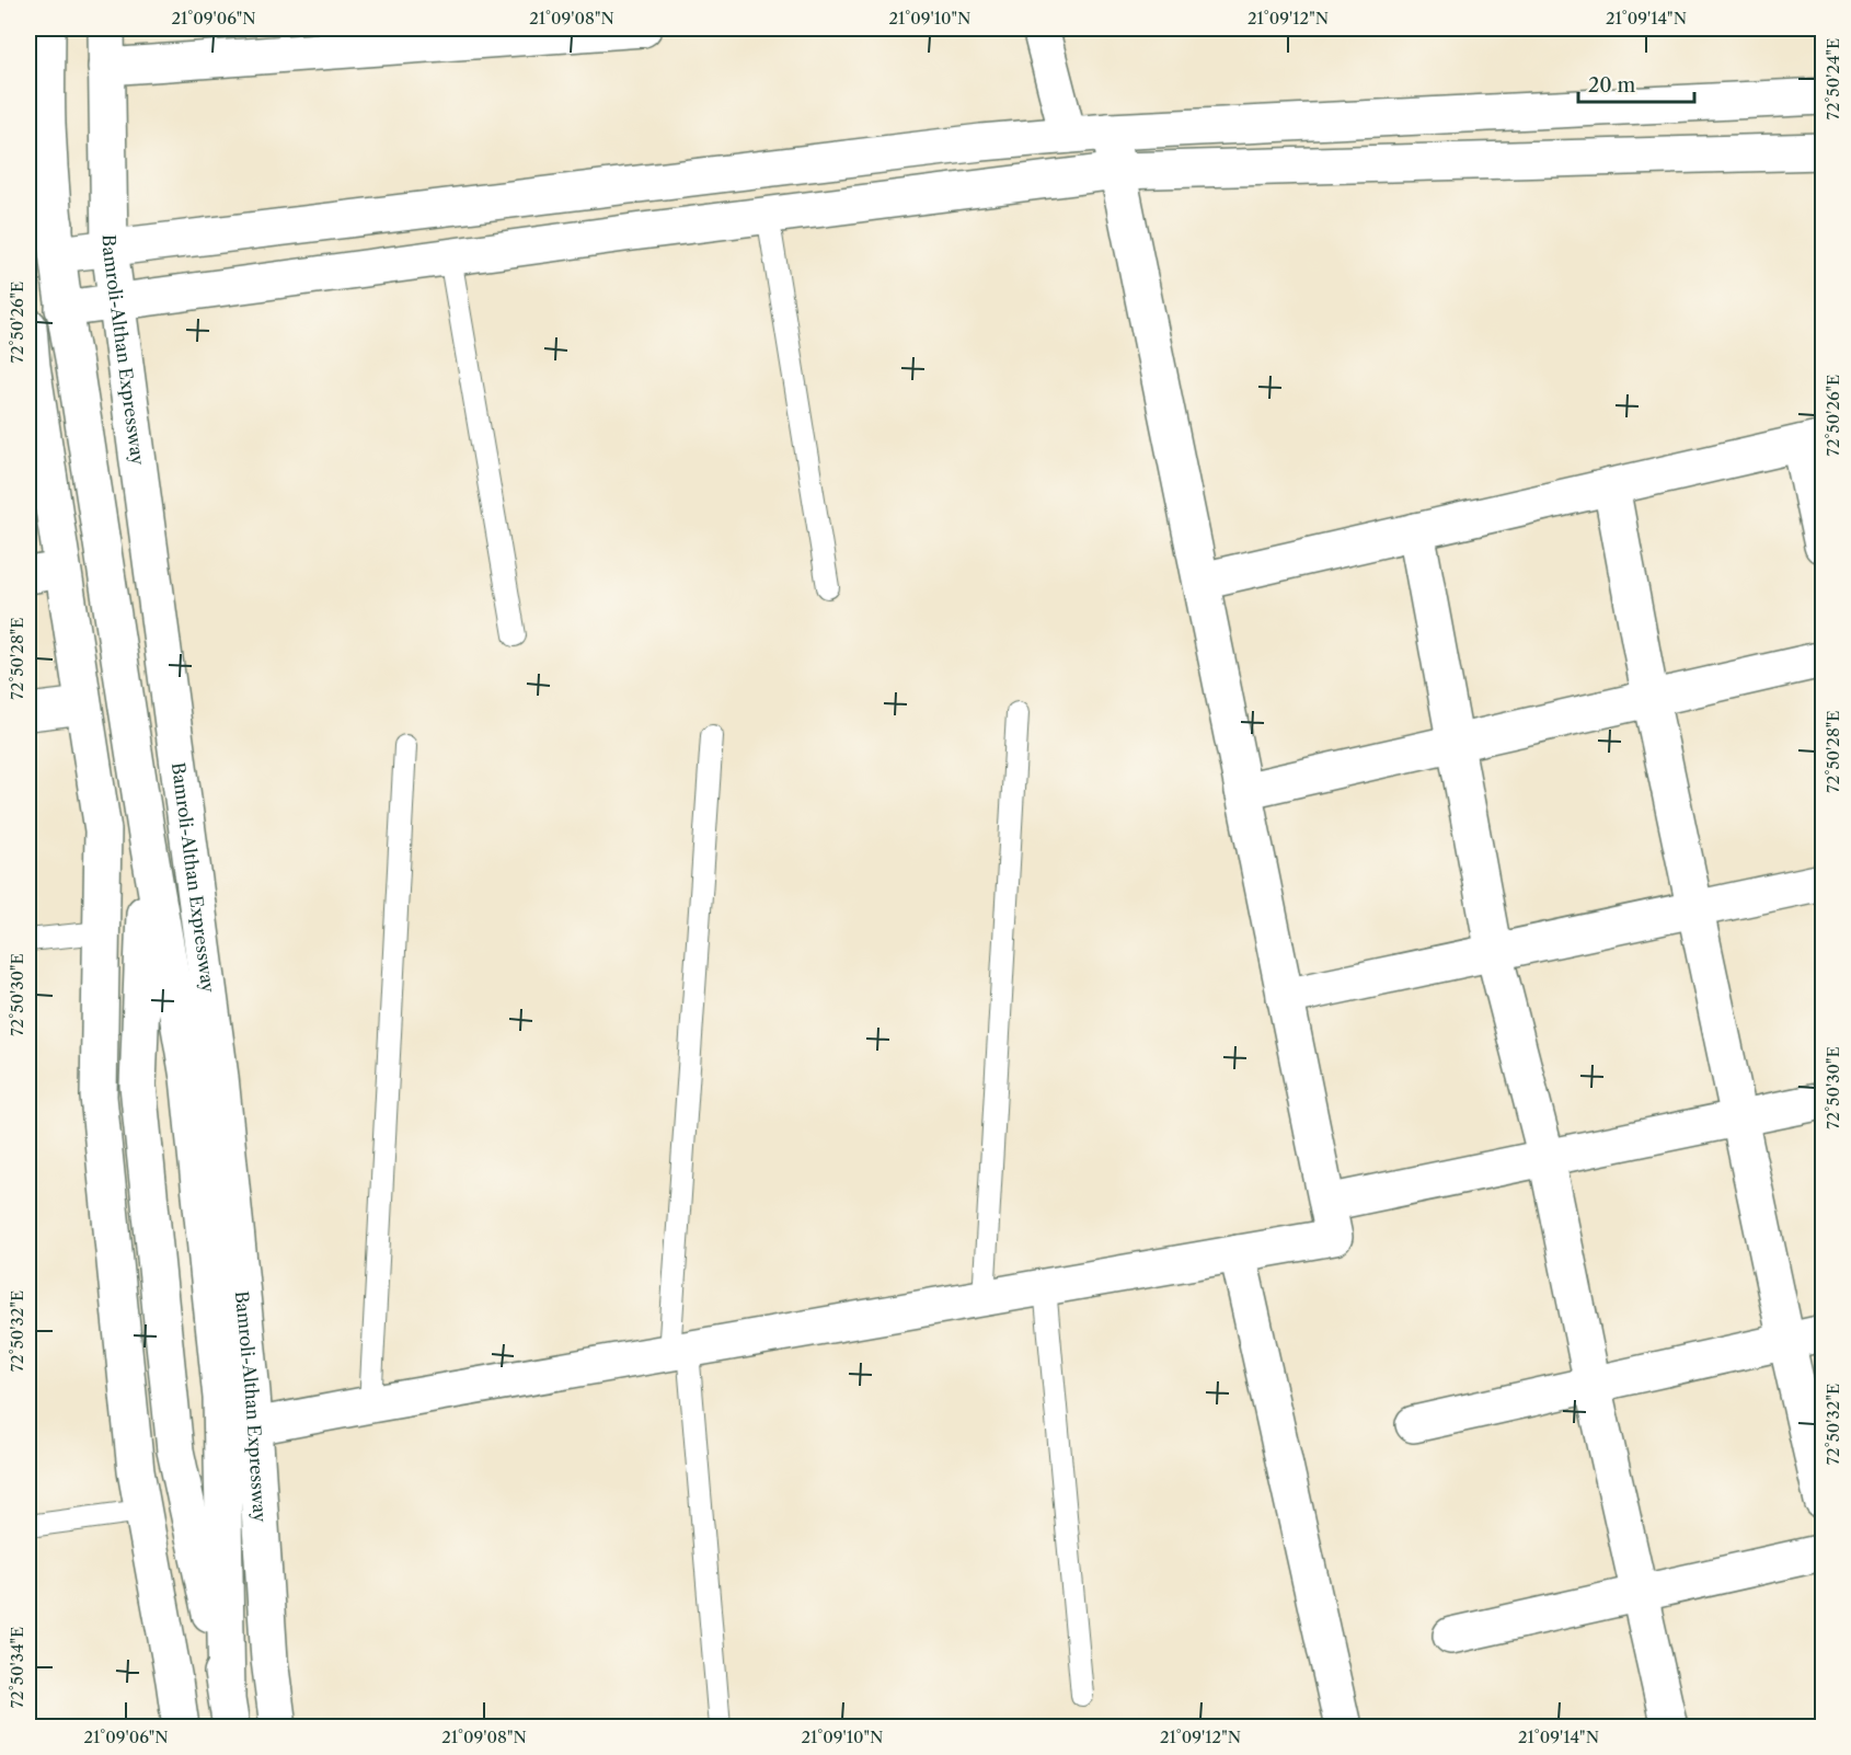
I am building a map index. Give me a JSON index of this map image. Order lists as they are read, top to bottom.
{
  "streets": {
    "street": ["Bamroli-Althan Expressway"]
  },
  "scale_bar": "20 m",
  "coordinates": [
    "21°09'06\"N",
    "21°09'08\"N",
    "21°09'10\"N",
    "21°09'12\"N",
    "21°09'14\"N",
    "72°50'24\"E",
    "72°50'26\"E",
    "72°50'28\"E",
    "72°50'30\"E",
    "72°50'32\"E",
    "72°50'34\"E"
  ]
}
